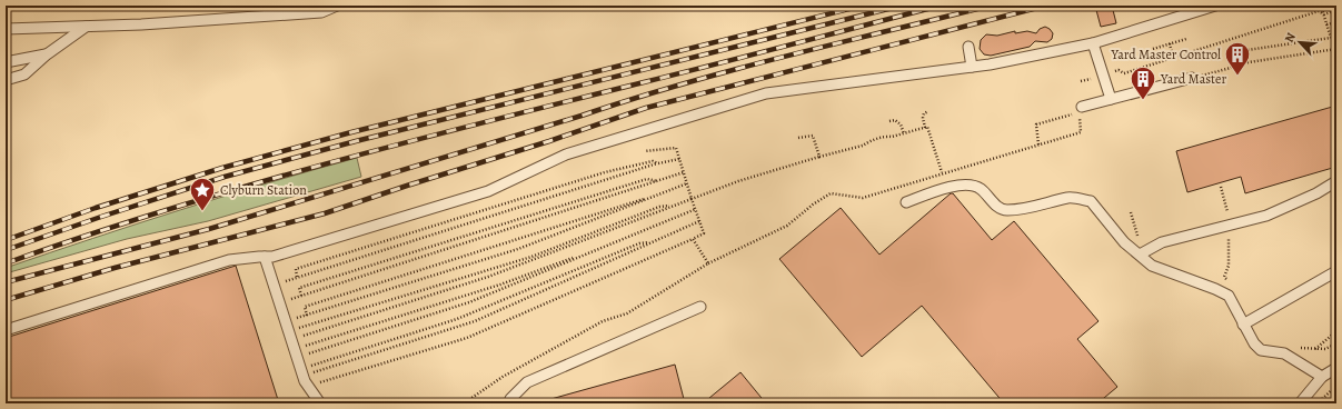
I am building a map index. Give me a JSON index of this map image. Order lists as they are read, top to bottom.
{
  "places": {
    "building": ["Yard Master Control", "Yard Master"],
    "place": ["Clyburn Station"]
  },
  "north": "top left"
}
